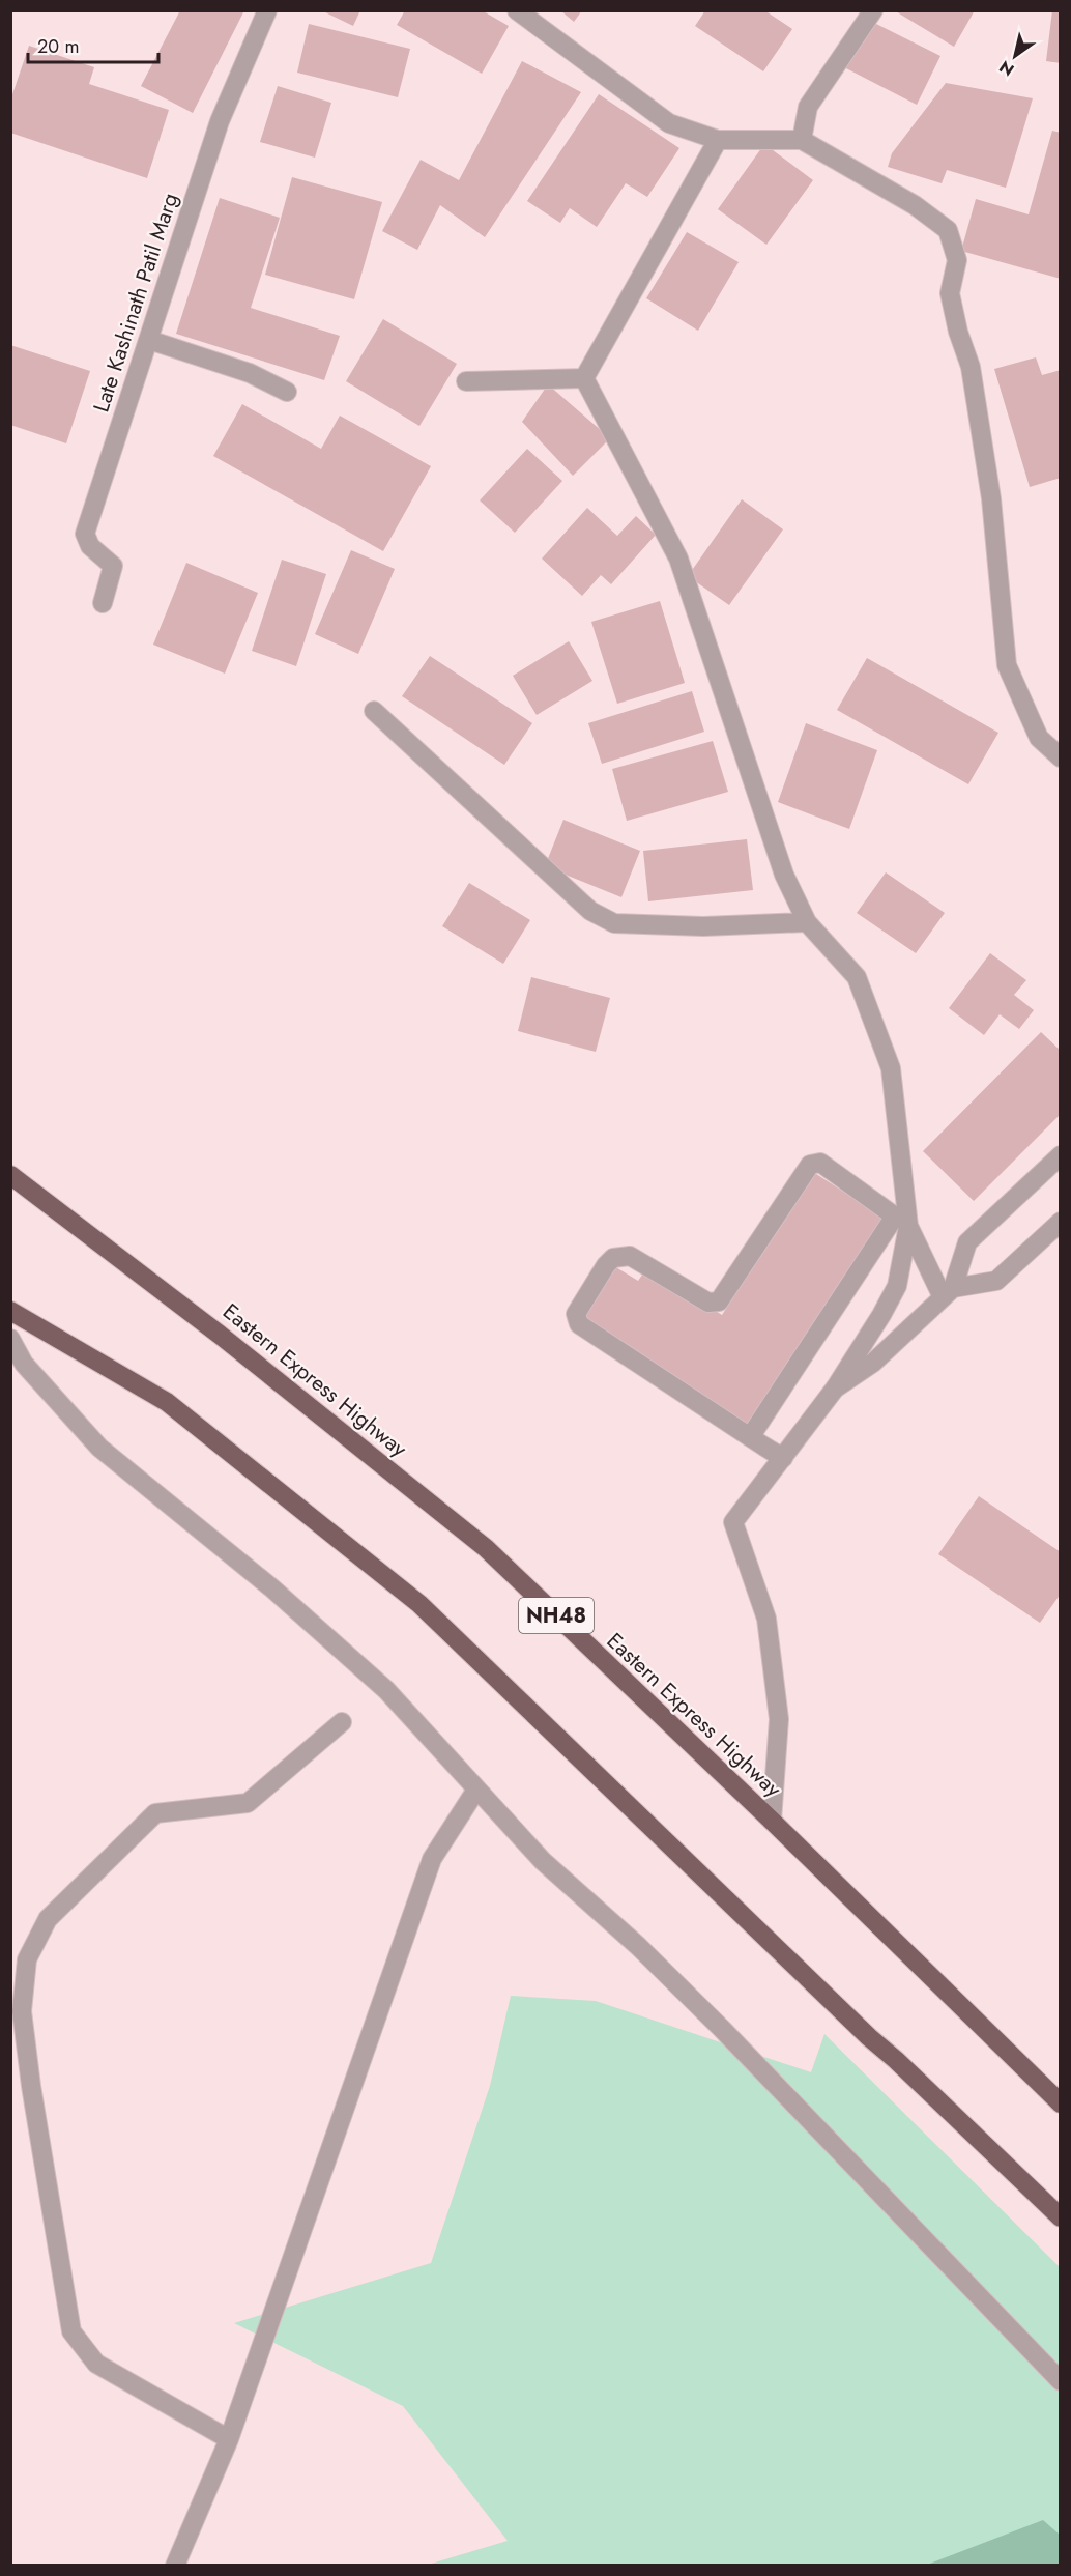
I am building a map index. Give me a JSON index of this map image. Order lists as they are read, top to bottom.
{
  "streets": {
    "highway": ["Eastern Express Highway", "NH48"],
    "street": ["Late Kashinath Patil Marg"]
  },
  "scale_bar": "20 m",
  "north": "bottom left"
}
